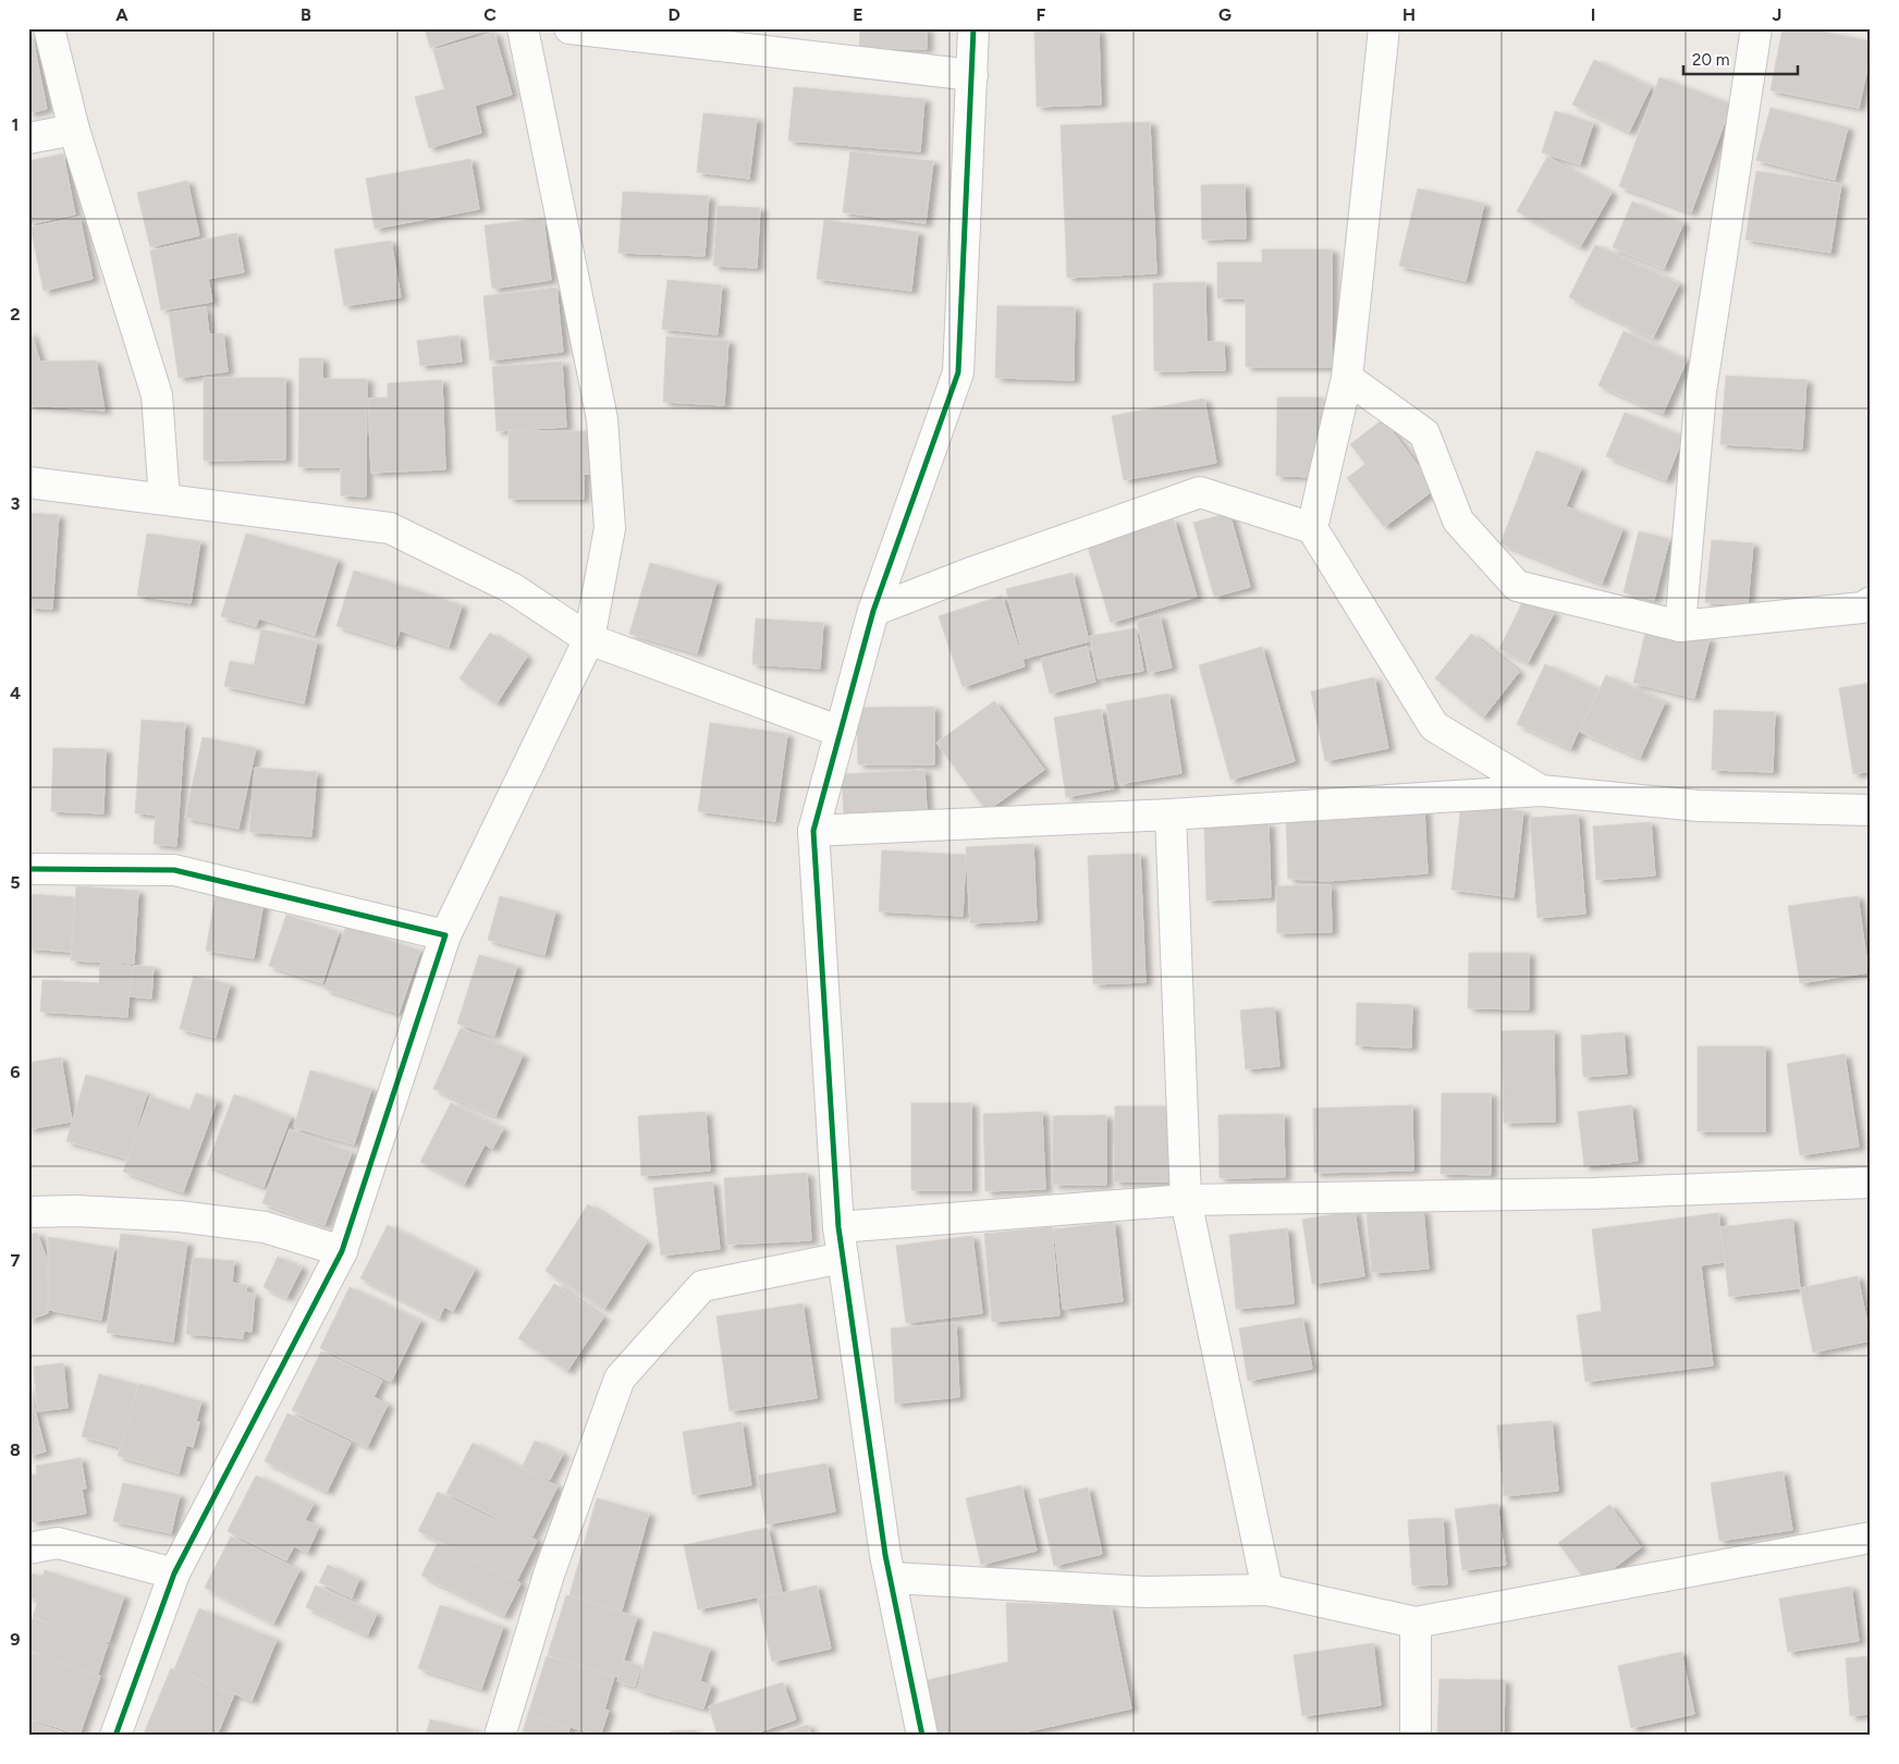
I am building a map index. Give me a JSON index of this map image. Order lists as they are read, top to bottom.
{
  "scale_bar": "20 m",
  "grid": {
    "columns": [
      "A",
      "B",
      "C",
      "D",
      "E",
      "F",
      "G",
      "H",
      "I",
      "J"
    ],
    "rows": [
      "1",
      "2",
      "3",
      "4",
      "5",
      "6",
      "7",
      "8",
      "9"
    ]
  }
}
